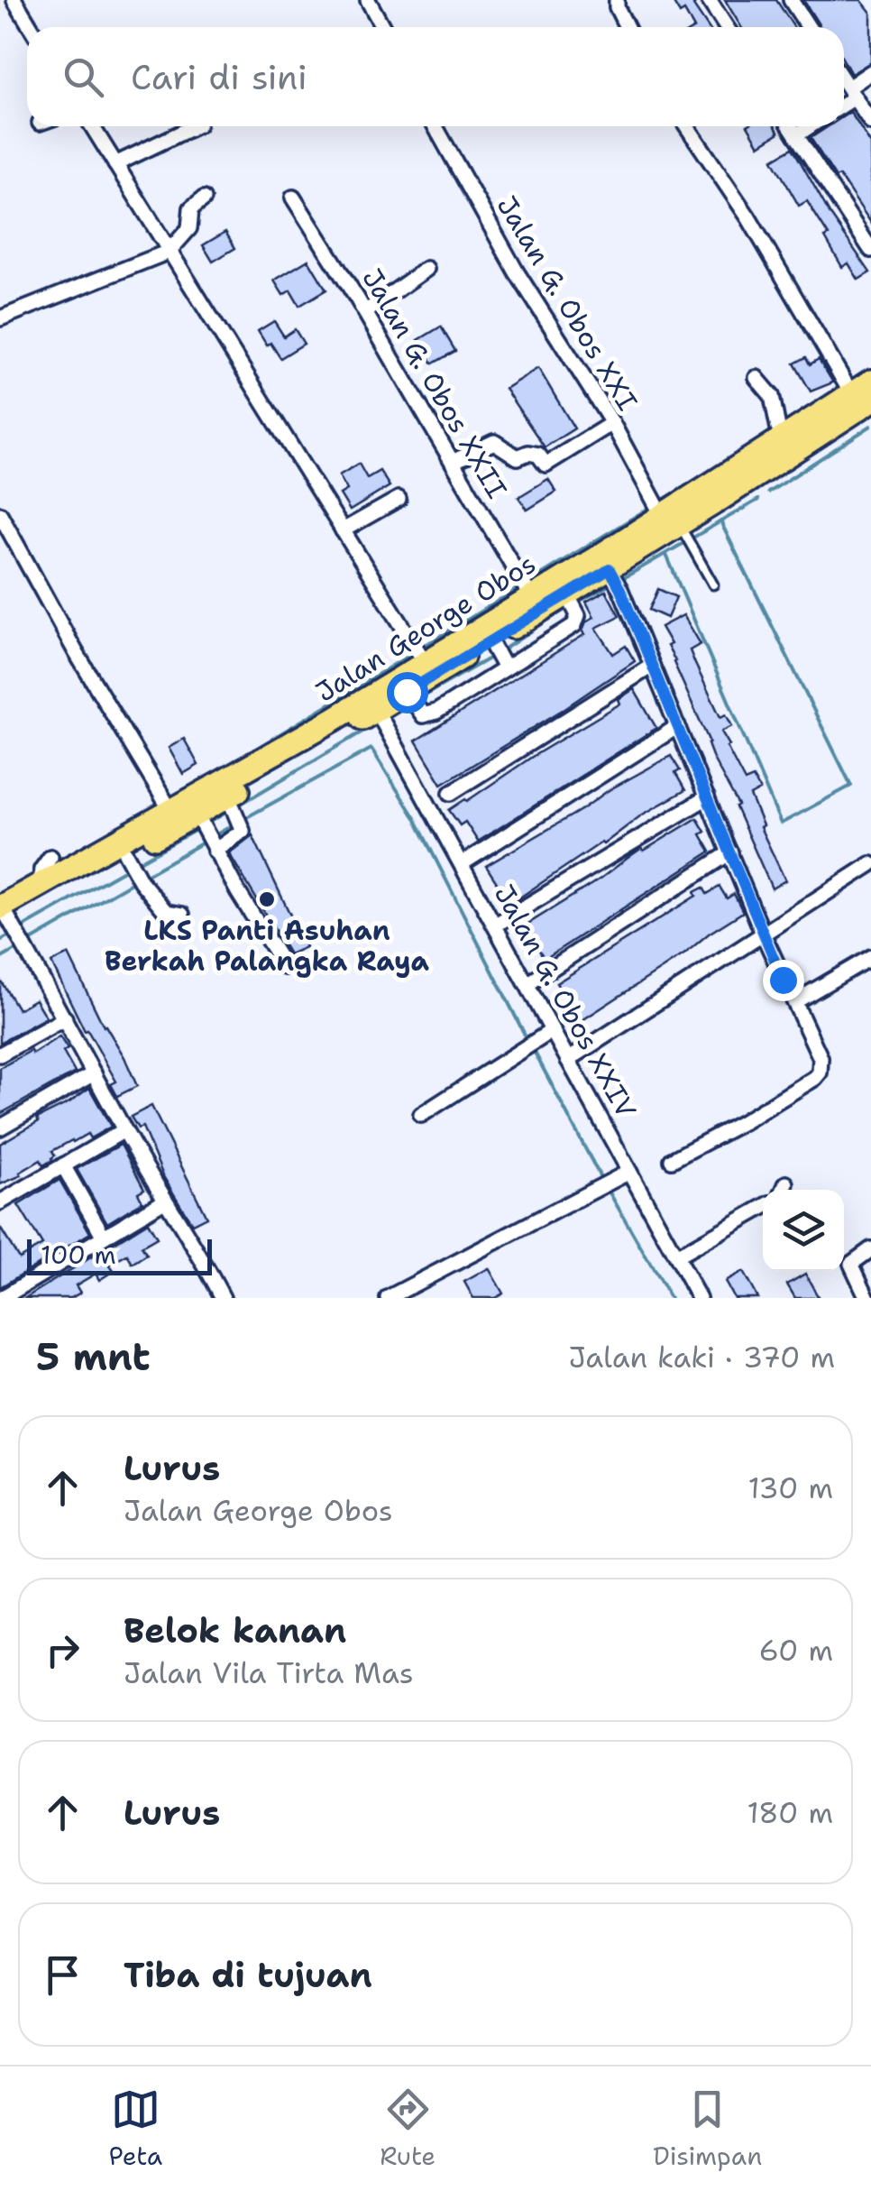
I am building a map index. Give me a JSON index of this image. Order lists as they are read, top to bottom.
{
  "streets": {
    "main road": ["Jalan George Obos"],
    "street": ["Jalan G. Obos XXI", "Jalan G. Obos XXII", "Jalan G. Obos XXIV"]
  },
  "crossings": [
    ["Jalan G. Obos XXI", "Jalan George Obos"],
    ["Jalan G. Obos XXII", "Jalan George Obos"],
    ["Jalan George Obos", "Jalan G. Obos XXIV"]
  ],
  "places": ["LKS Panti Asuhan Berkah Palangka Raya"],
  "scale_bar": "100 m",
  "page": {
    "search": "Cari di sini",
    "scale": "100 m",
    "heading": ["5 mnt", "Jalan kaki · 370 m"],
    "list": [
      ["Lurus", "Jalan George Obos", "130 m"],
      ["Belok kanan", "Jalan Vila Tirta Mas", "60 m"],
      ["Lurus", "180 m"],
      "Tiba di tujuan"
    ],
    "nav": ["Peta", "Rute", "Disimpan"]
  }
}
